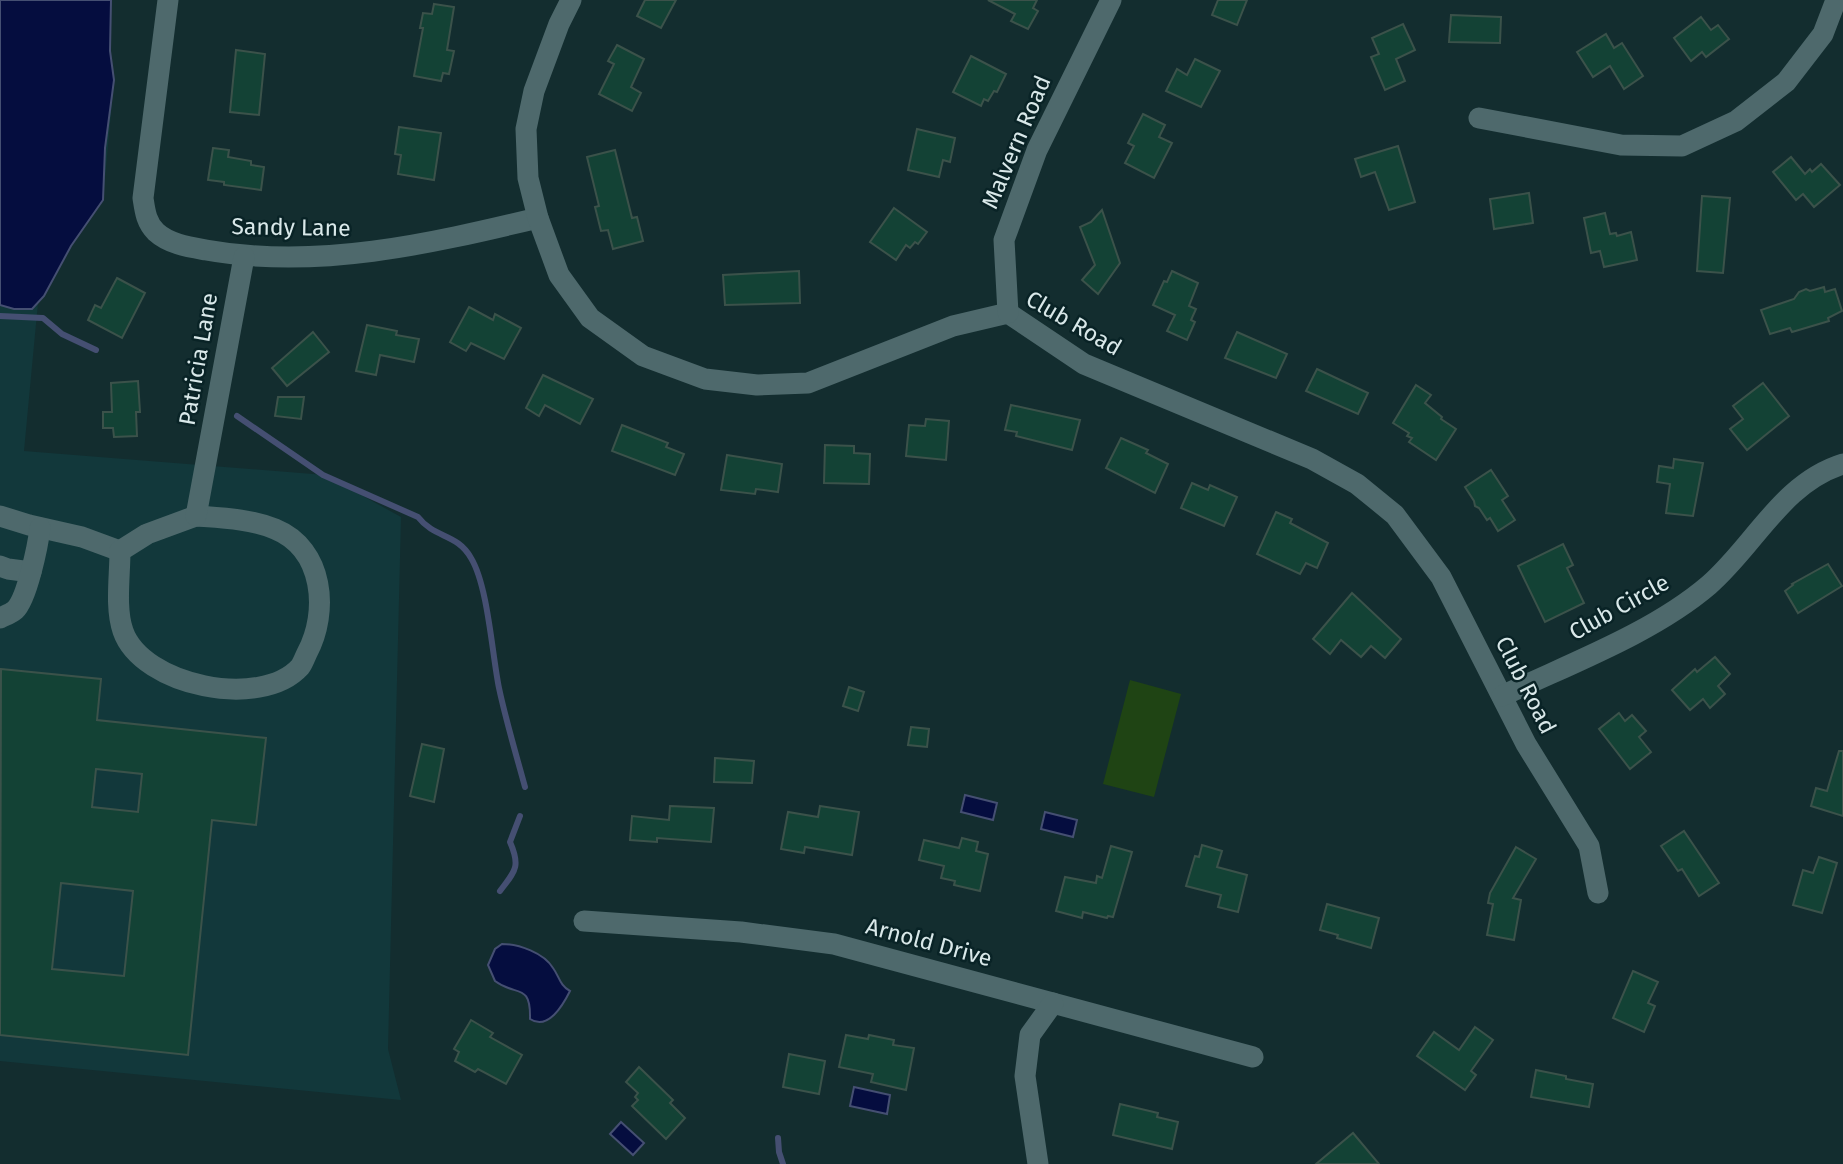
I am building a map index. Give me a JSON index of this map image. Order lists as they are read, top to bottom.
{
  "streets": {
    "street": [
      "Malvern Road",
      "Sandy Lane",
      "Club Road",
      "Patricia Lane",
      "Club Circle",
      "Arnold Drive"
    ]
  },
  "crossings": [
    ["Malvern Road", "Club Road"],
    ["Sandy Lane", "Club Road"],
    ["Sandy Lane", "Patricia Lane"],
    ["Club Road", "Club Circle"]
  ]
}
